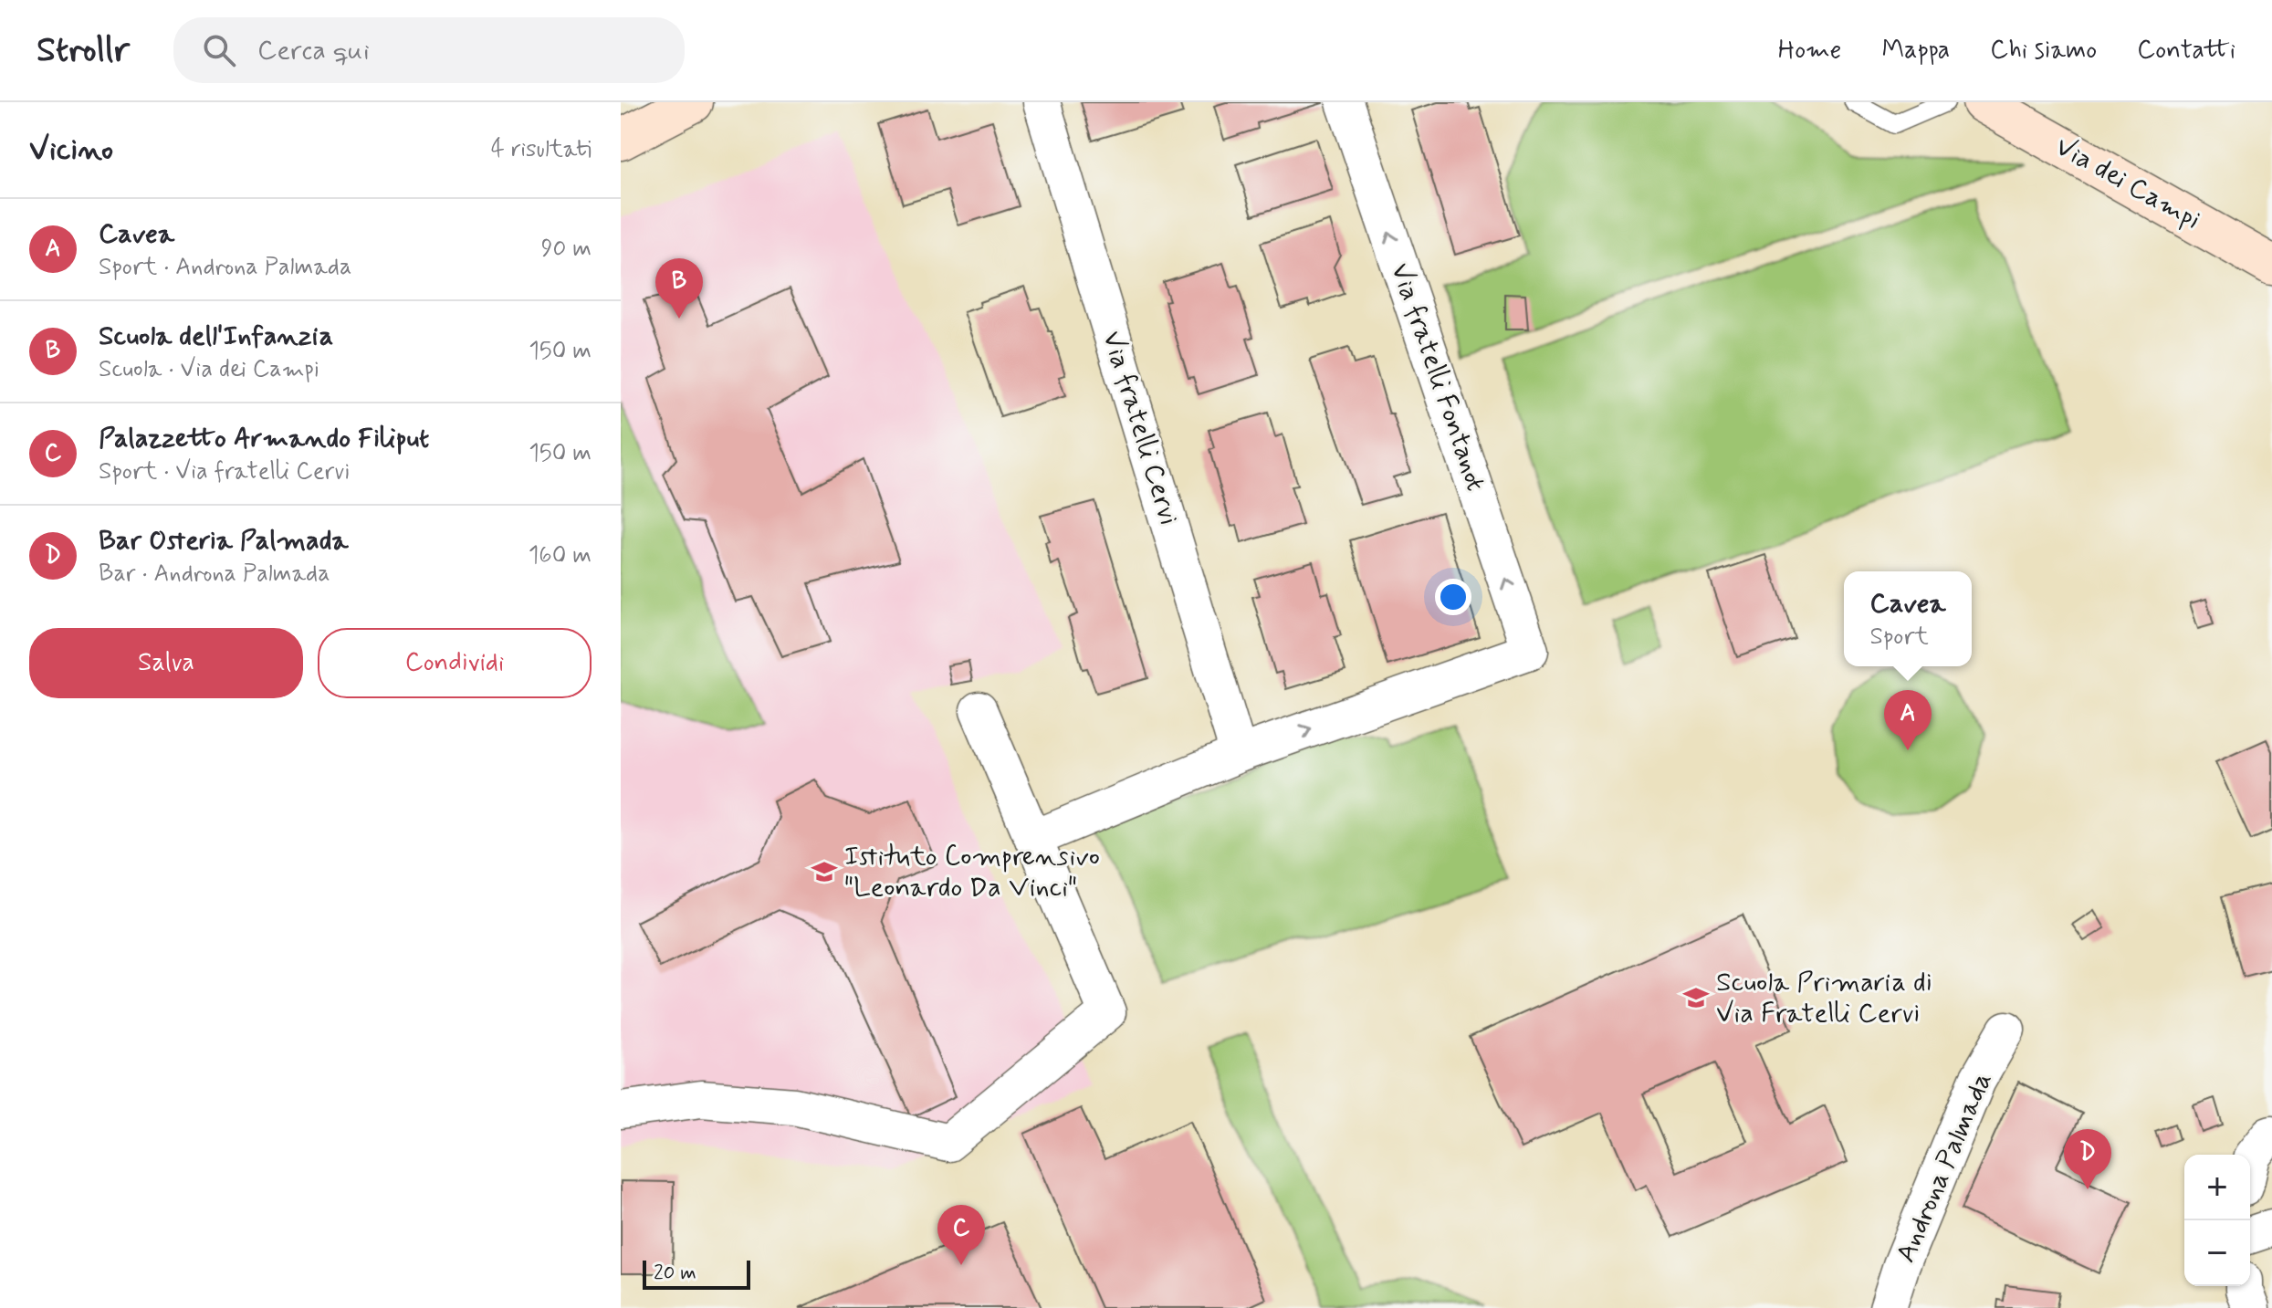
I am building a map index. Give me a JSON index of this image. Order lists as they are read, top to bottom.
{
  "streets": {
    "street": [
      "Via dei Campi",
      "Via fratelli Fontanot",
      "Via fratelli Cervi",
      "Androna Palmada"
    ]
  },
  "crossings": [
    ["Via fratelli Fontanot", "Via fratelli Cervi"]
  ],
  "places": {
    "school or university": ["Istituto Comprensivo \"Leonardo Da Vinci\"", "Scuola Primaria di Via Fratelli Cervi"]
  },
  "scale_bar": "20 m",
  "page": {
    "header": "Strollr",
    "search": "Cerca qui",
    "nav": [
      "Home",
      "Mappa",
      "Chi siamo",
      "Contatti"
    ],
    "heading": ["Vicino", "4 risultati"],
    "list": [
      {
        "mark": "A",
        "name": "Cavea",
        "note": "Sport · Androna Palmada",
        "value": "90 m"
      },
      {
        "mark": "B",
        "name": "Scuola dell'Infanzia",
        "note": "Scuola · Via dei Campi",
        "value": "150 m"
      },
      {
        "mark": "C",
        "name": "Palazzetto Armando Filiput",
        "note": "Sport · Via fratelli Cervi",
        "value": "150 m"
      },
      {
        "mark": "D",
        "name": "Bar Osteria Palmada",
        "note": "Bar · Androna Palmada",
        "value": "160 m"
      }
    ],
    "pins": [
      "B",
      "A",
      "D",
      "C"
    ],
    "popup": ["Cavea", "Sport"],
    "buttons": ["Salva", "Condividi"],
    "map_buttons": ["+", "−"],
    "scale": "20 m"
  }
}
